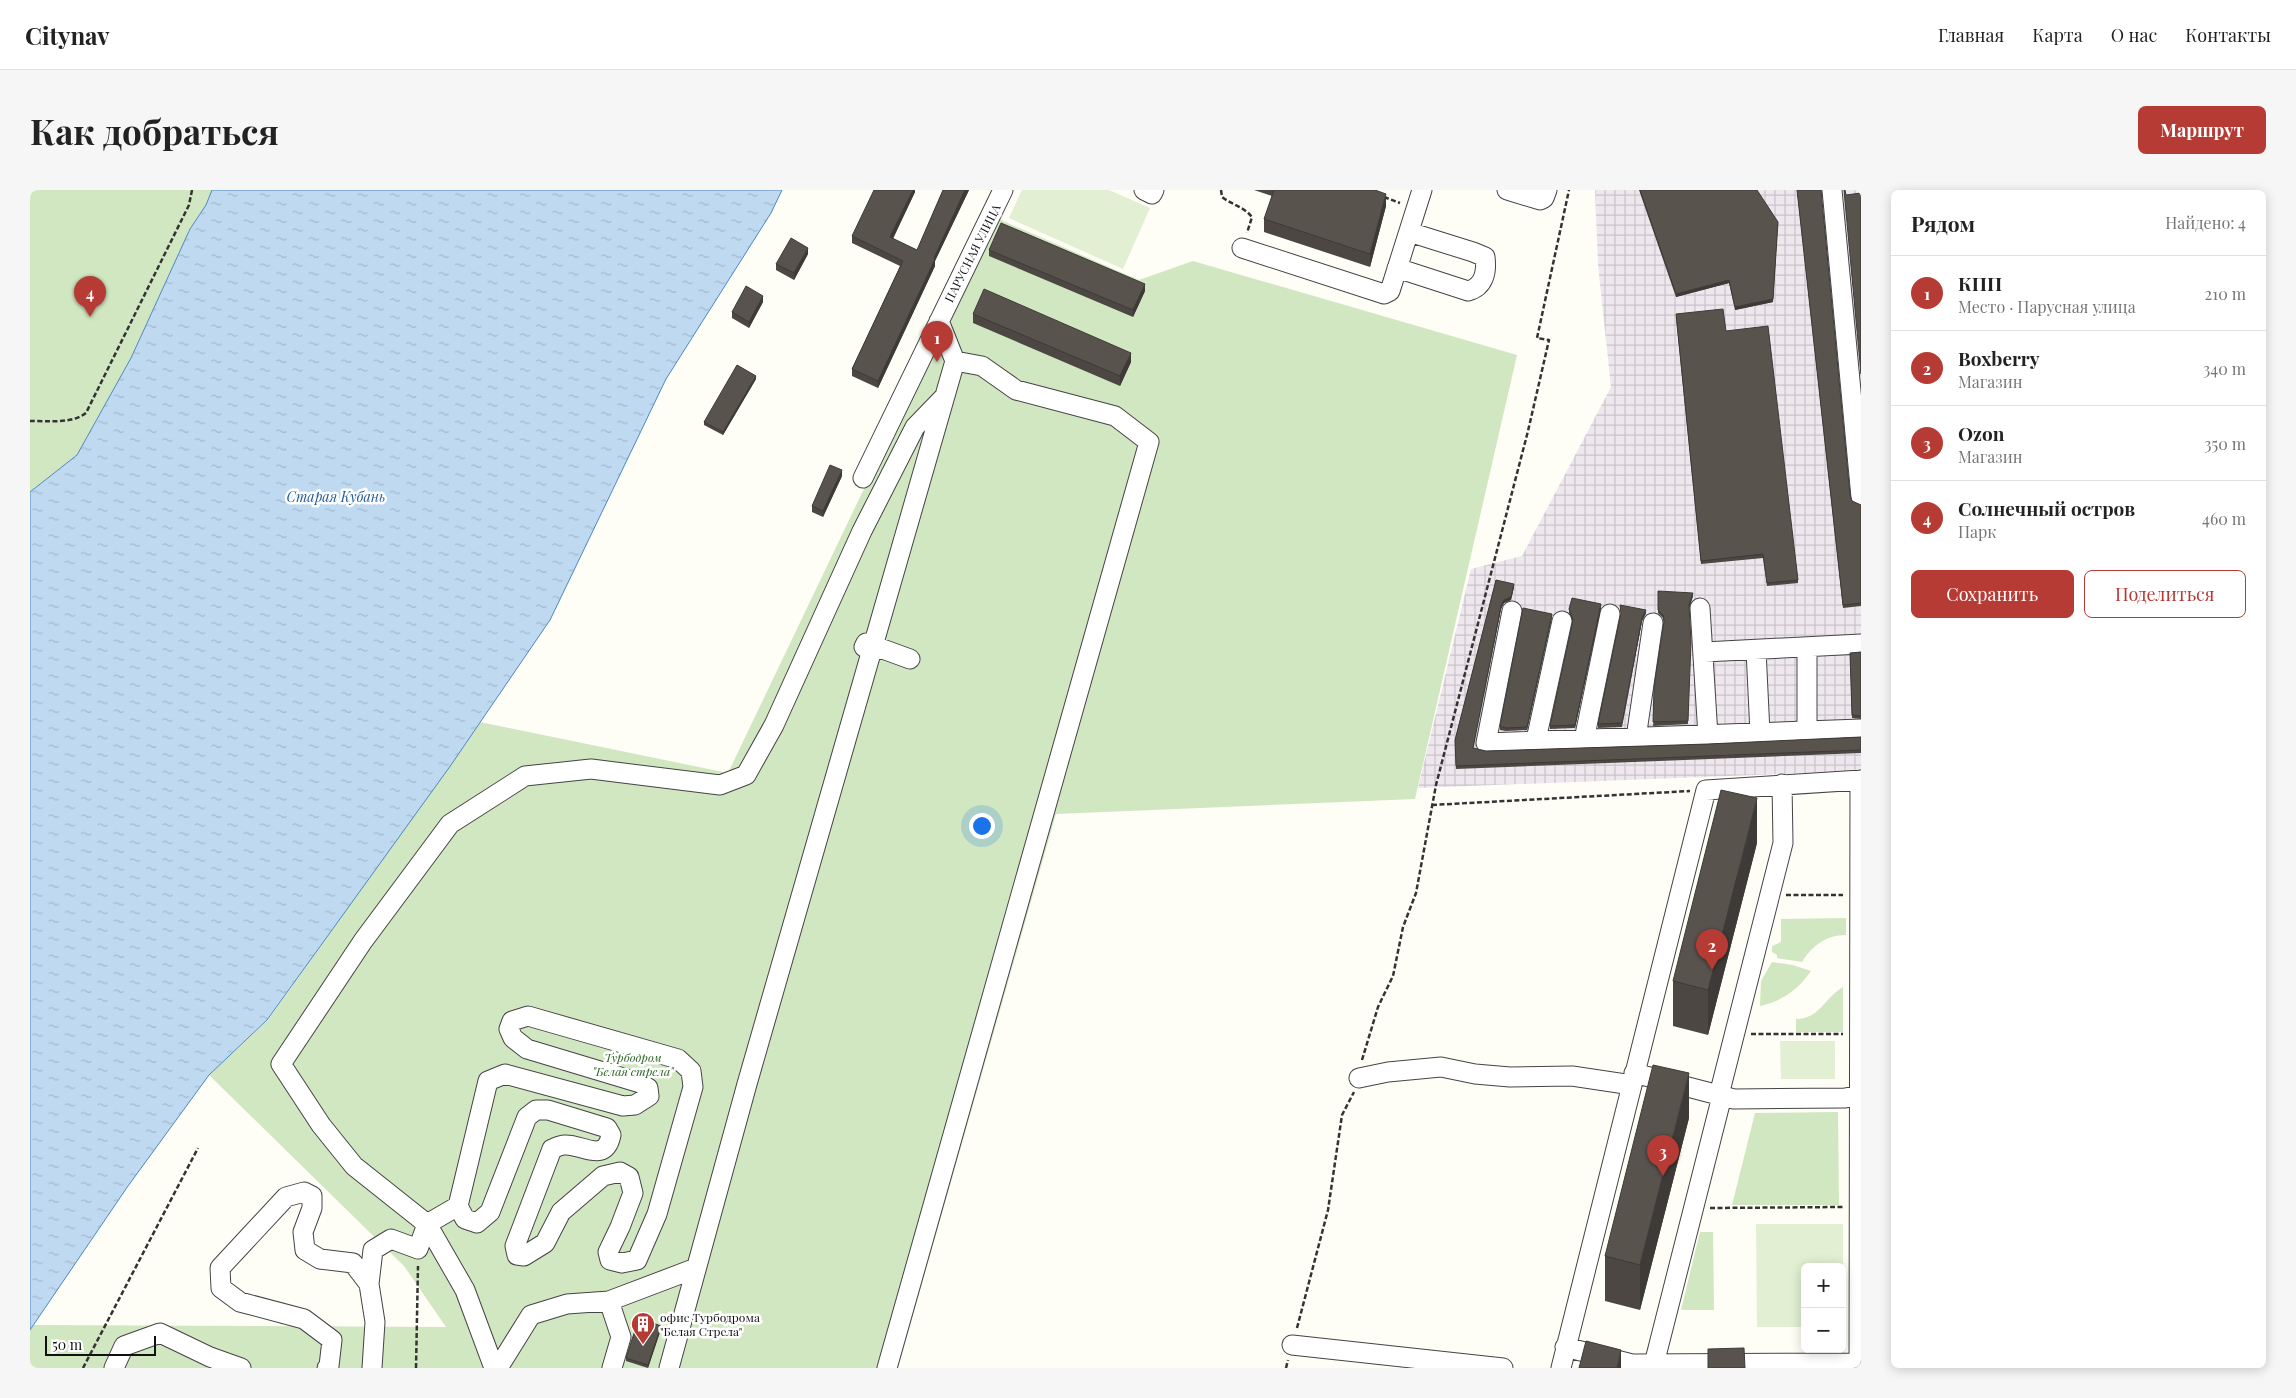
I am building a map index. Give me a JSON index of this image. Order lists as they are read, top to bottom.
{
  "streets": {
    "street": ["ПАРУСНАЯ УЛИЦА"]
  },
  "water": ["Старая Кубань"],
  "parks": ["Турбодром \"Белая стрела\""],
  "places": {
    "building": ["офис Турбодрома \"Белая Стрела\""]
  },
  "scale_bar": "50 m",
  "page": {
    "header": "Citynav",
    "nav": [
      "Главная",
      "Карта",
      "О нас",
      "Контакты"
    ],
    "buttons": [
      "Маршрут",
      ["Сохранить", "Поделиться"]
    ],
    "title": "Как добраться",
    "heading": ["Рядом", "Найдено: 4"],
    "list": [
      {
        "mark": "1",
        "name": "КПП",
        "note": "Место · Парусная улица",
        "value": "210 m"
      },
      {
        "mark": "2",
        "name": "Boxberry",
        "note": "Магазин",
        "value": "340 m"
      },
      {
        "mark": "3",
        "name": "Ozon",
        "note": "Магазин",
        "value": "350 m"
      },
      {
        "mark": "4",
        "name": "Солнечный остров",
        "note": "Парк",
        "value": "460 m"
      }
    ],
    "pins": [
      "4",
      "1",
      "2",
      "3"
    ],
    "map_buttons": ["+", "−"],
    "scale": "50 m"
  }
}
